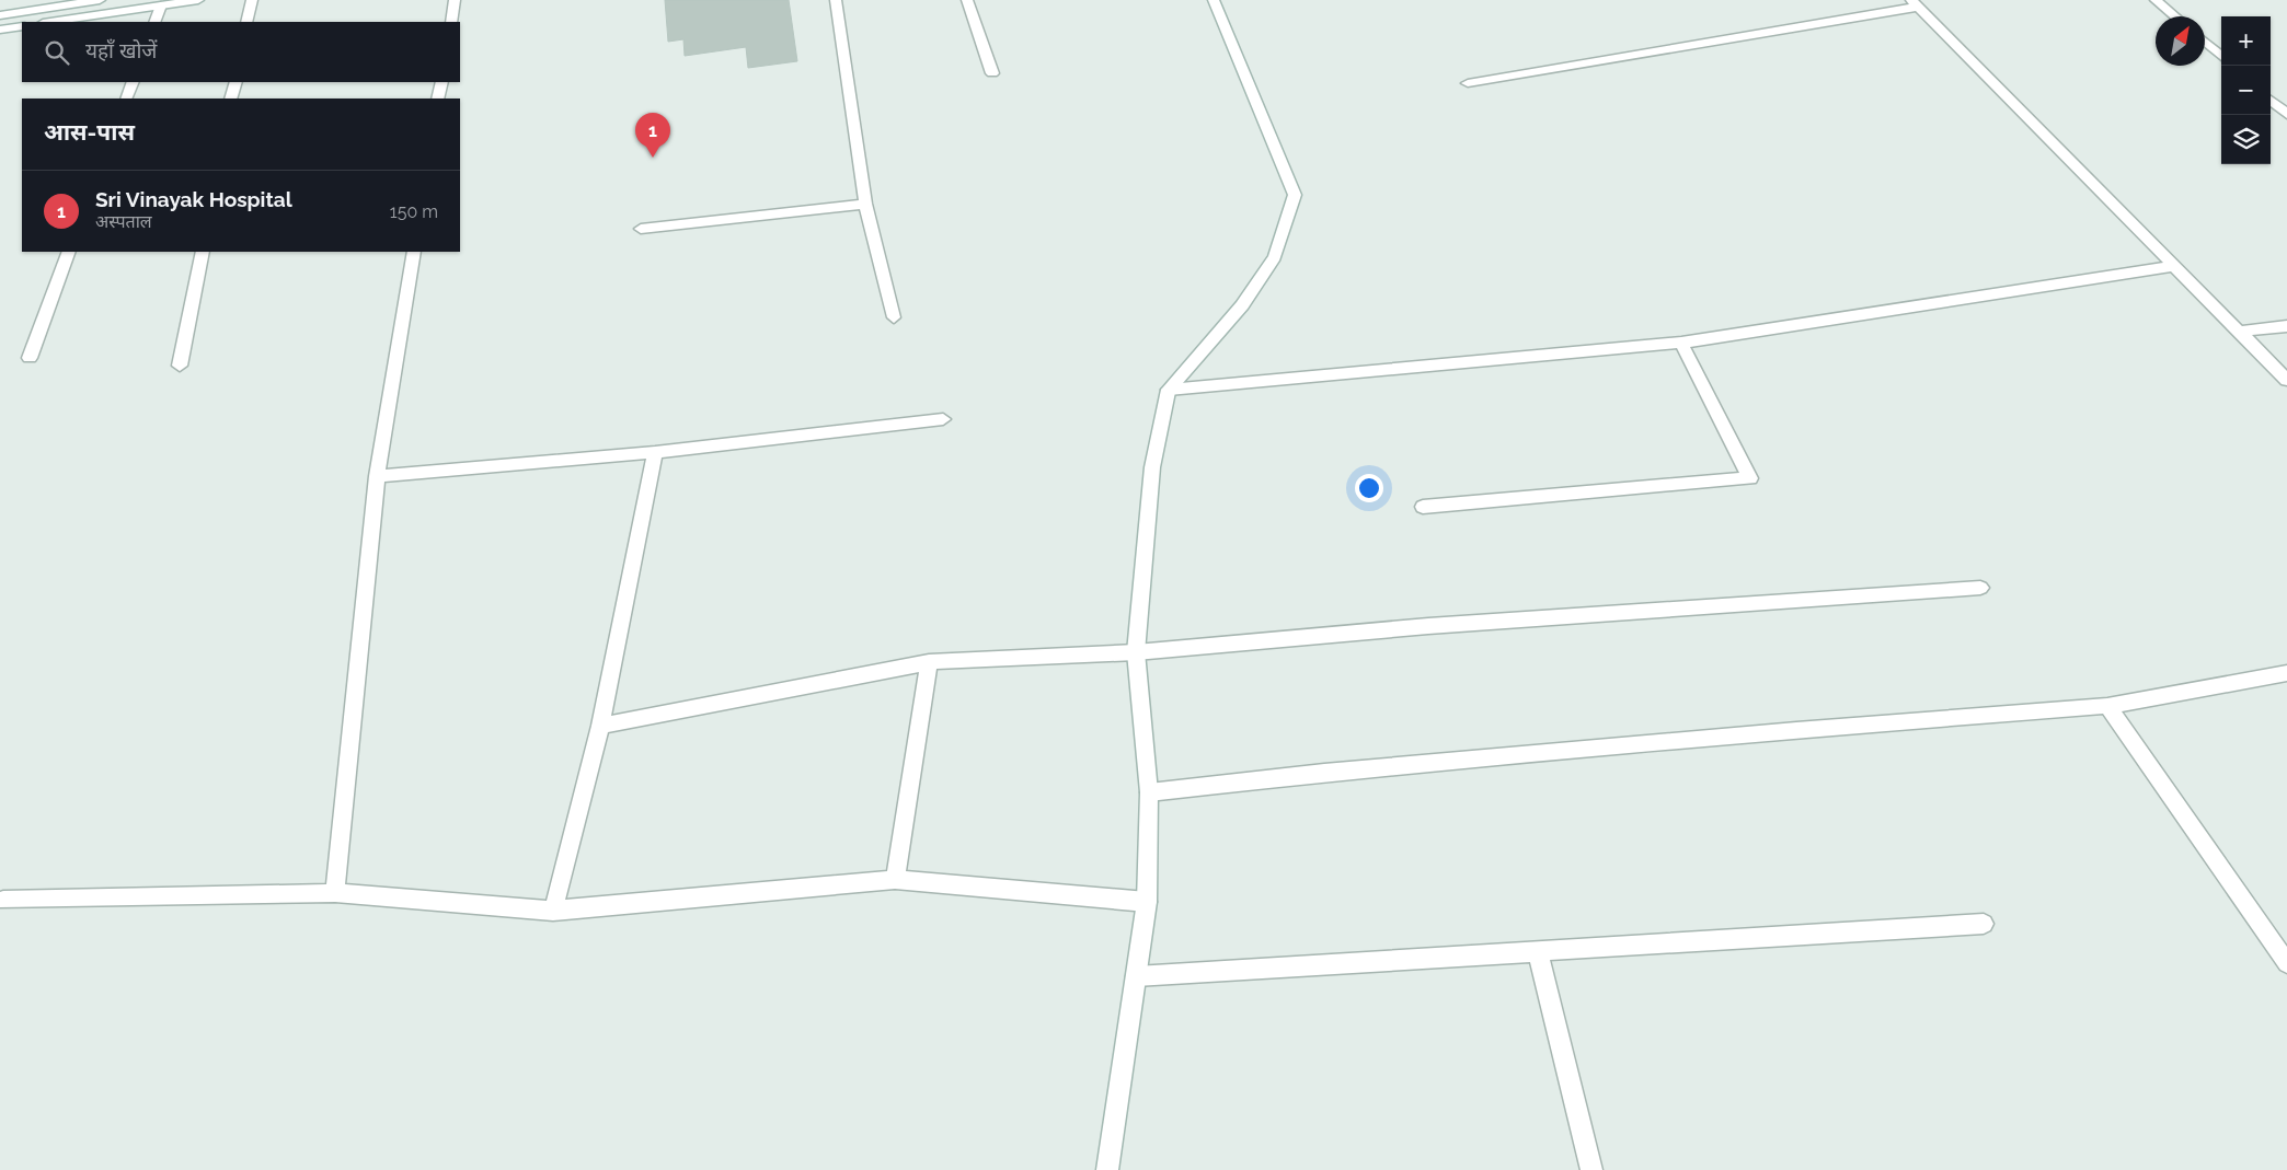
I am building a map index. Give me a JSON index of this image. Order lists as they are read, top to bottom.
{
  "north": "top right",
  "page": {
    "map_buttons": ["+", "−"],
    "search": "यहाँ खोजें",
    "heading": "आस-पास",
    "pins": "1",
    "list": [
      {
        "mark": "1",
        "name": "Sri Vinayak Hospital",
        "note": "अस्पताल",
        "value": "150 m"
      }
    ]
  }
}
